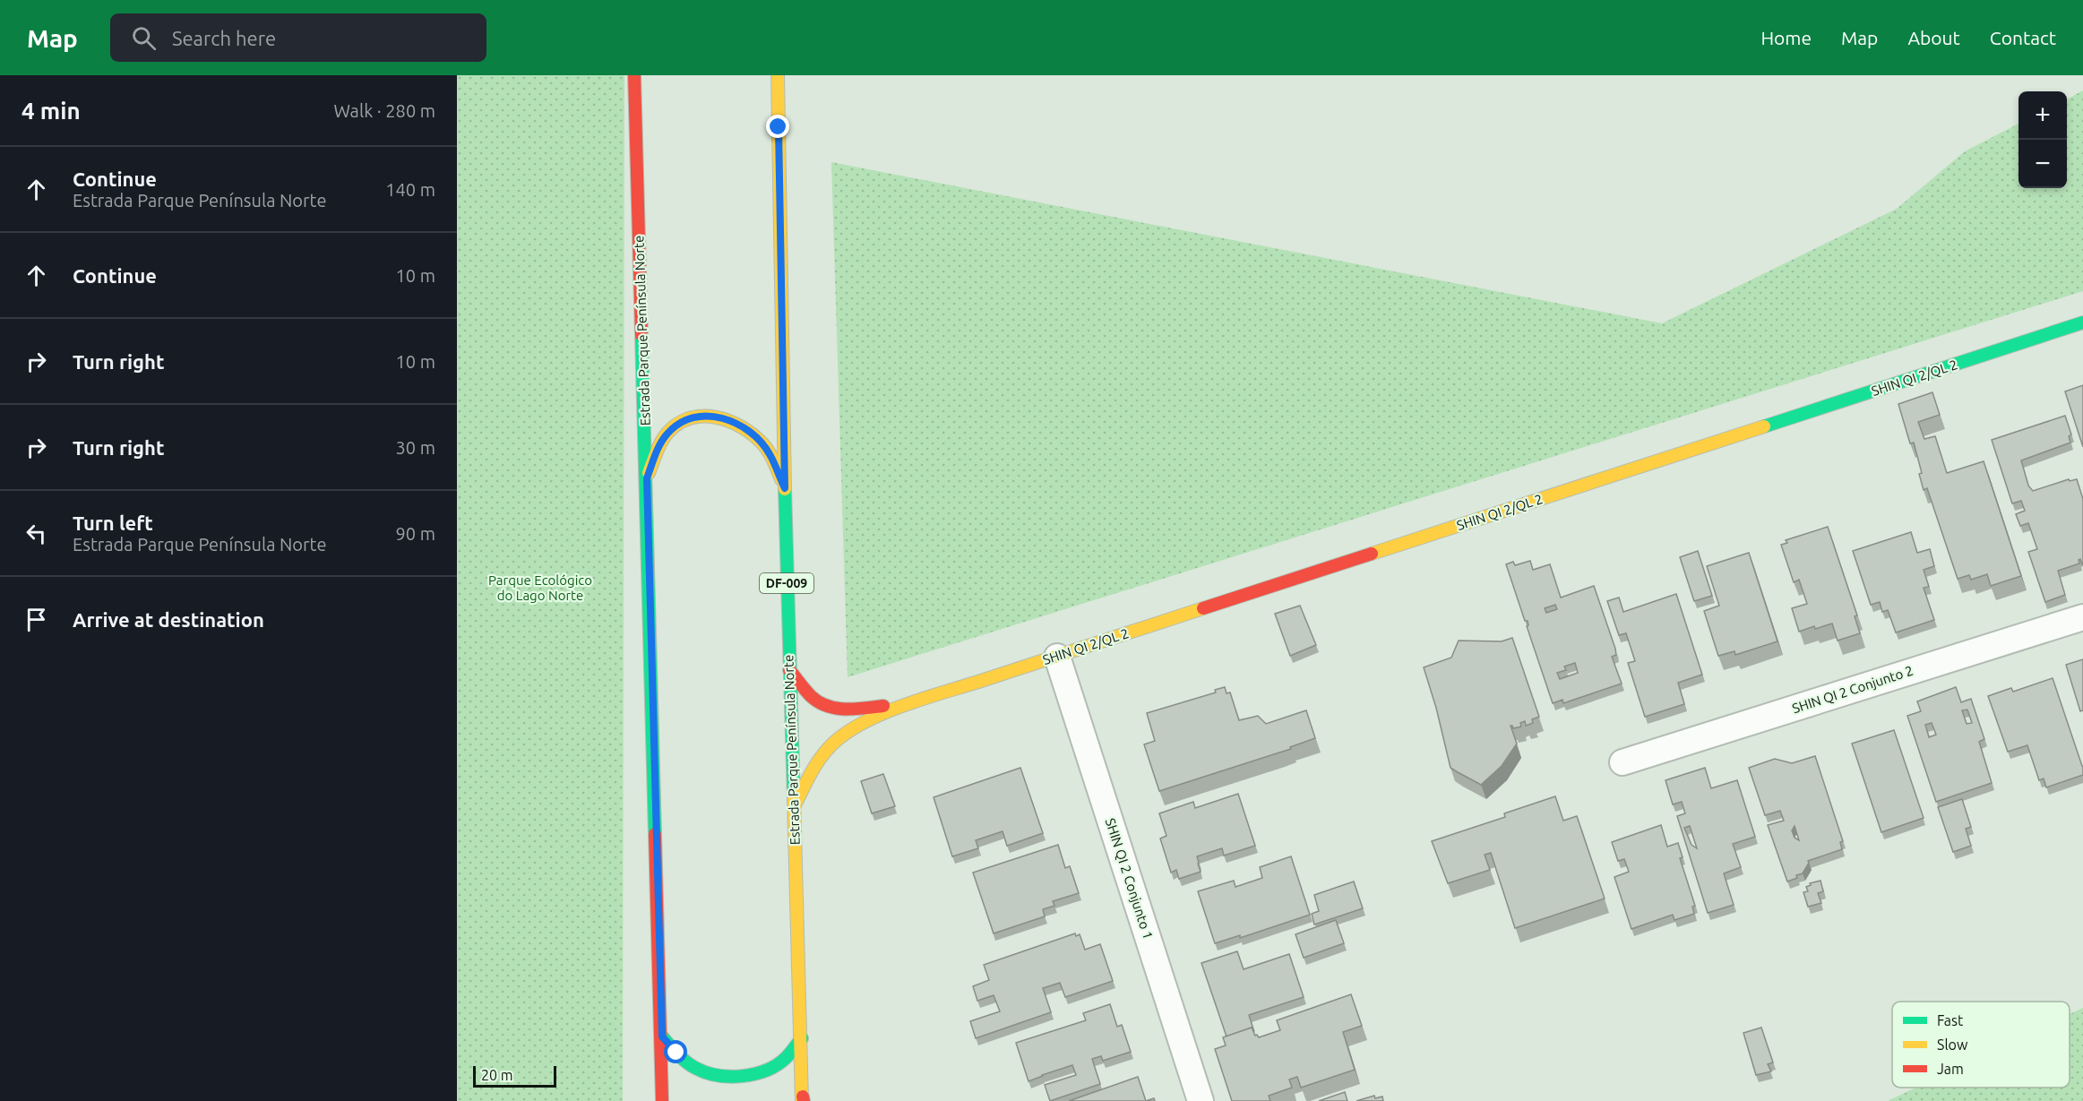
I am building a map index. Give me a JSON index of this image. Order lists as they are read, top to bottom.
{
  "streets": {
    "main road": ["Estrada Parque Península Norte", "SHIN QI 2/QL 2", "DF-009"],
    "street": ["SHIN QI 2 Conjunto 2", "SHIN QI 2 Conjunto 1"]
  },
  "crossings": [
    ["Estrada Parque Península Norte", "SHIN QI 2/QL 2"],
    ["SHIN QI 2/QL 2", "SHIN QI 2 Conjunto 1"]
  ],
  "parks": ["Parque Ecológico do Lago Norte"],
  "legend": ["Fast", "Slow", "Jam"],
  "scale_bar": "20 m",
  "page": {
    "header": "Map",
    "search": "Search here",
    "nav": [
      "Home",
      "Map",
      "About",
      "Contact"
    ],
    "heading": ["4 min", "Walk · 280 m"],
    "map_buttons": ["+", "−"],
    "list": [
      ["Continue", "Estrada Parque Península Norte", "140 m"],
      ["Continue", "10 m"],
      ["Turn right", "10 m"],
      ["Turn right", "30 m"],
      ["Turn left", "Estrada Parque Península Norte", "90 m"],
      "Arrive at destination"
    ],
    "scale": "20 m"
  }
}
